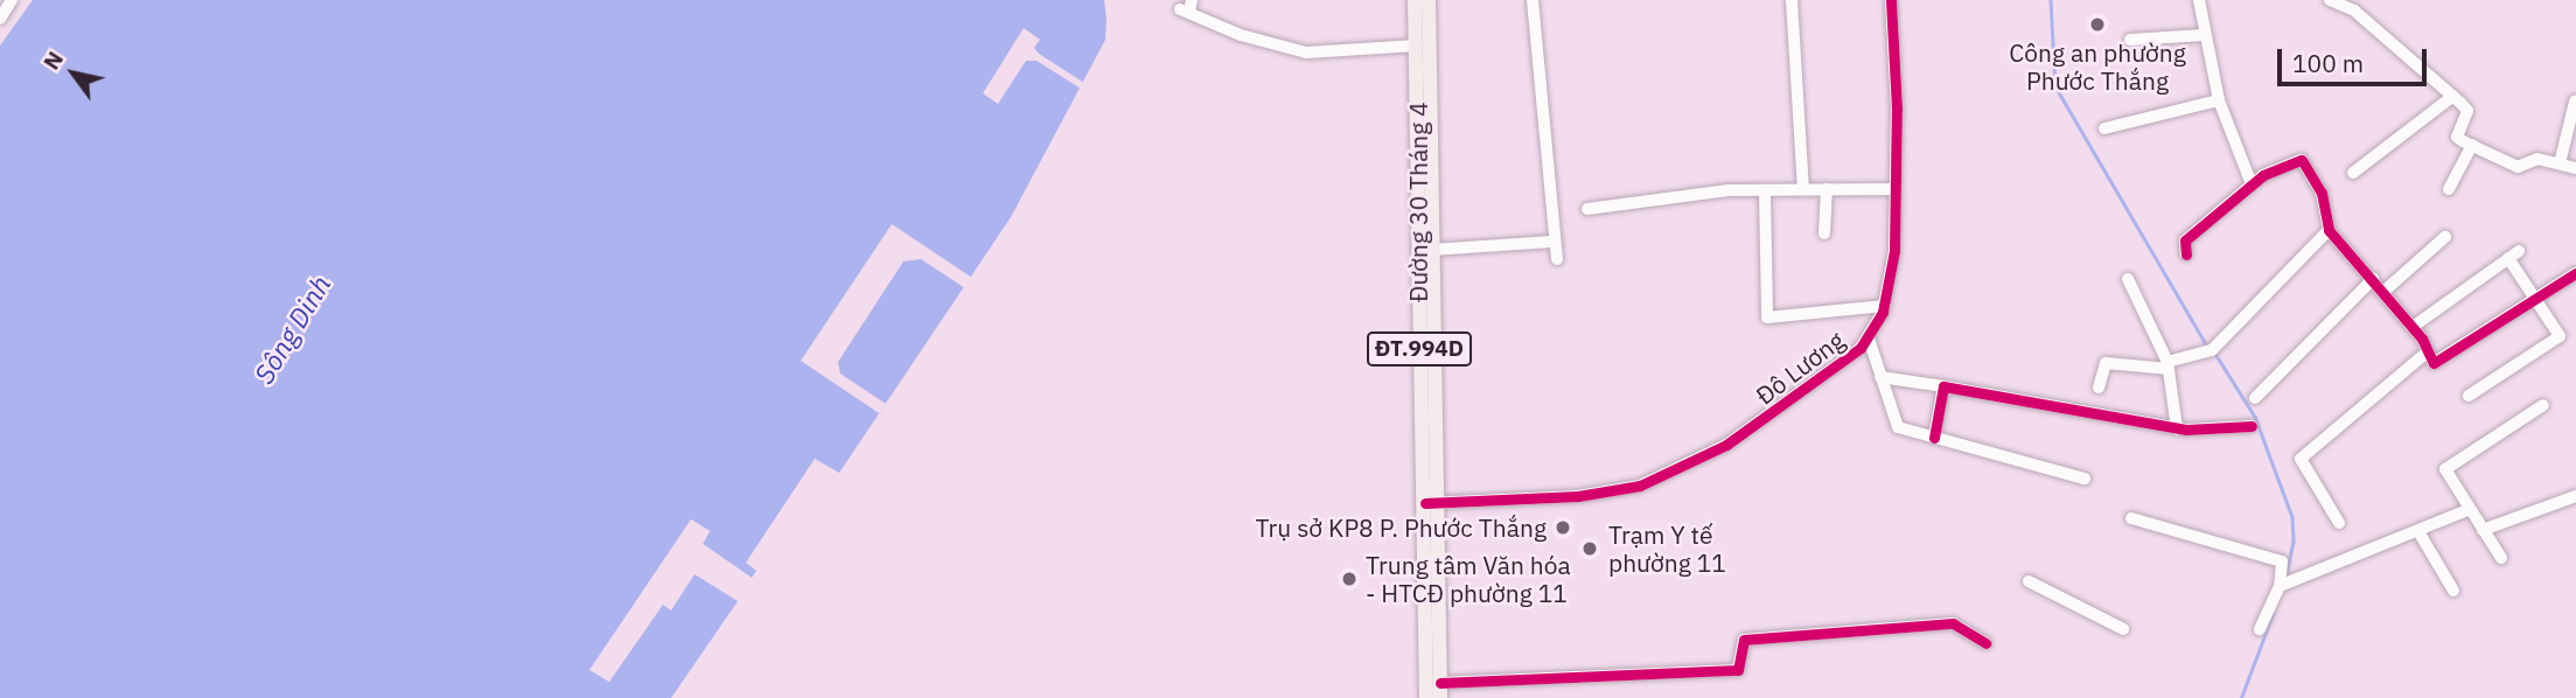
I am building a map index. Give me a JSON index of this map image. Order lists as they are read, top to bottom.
{
  "streets": {
    "main road": ["Đường 30 Tháng 4", "ĐT.994D"],
    "street": ["Đô Lương"]
  },
  "crossings": [
    ["Đường 30 Tháng 4", "Đô Lương"]
  ],
  "water": ["Sông Dinh"],
  "places": [
    "Công an phường Phước Thắng",
    "Trụ sở KP8 P. Phước Thắng",
    "Trạm Y tế phường 11",
    "Trung tâm Văn hóa - HTCĐ phường 11"
  ],
  "scale_bar": "100 m",
  "north": "top left"
}
